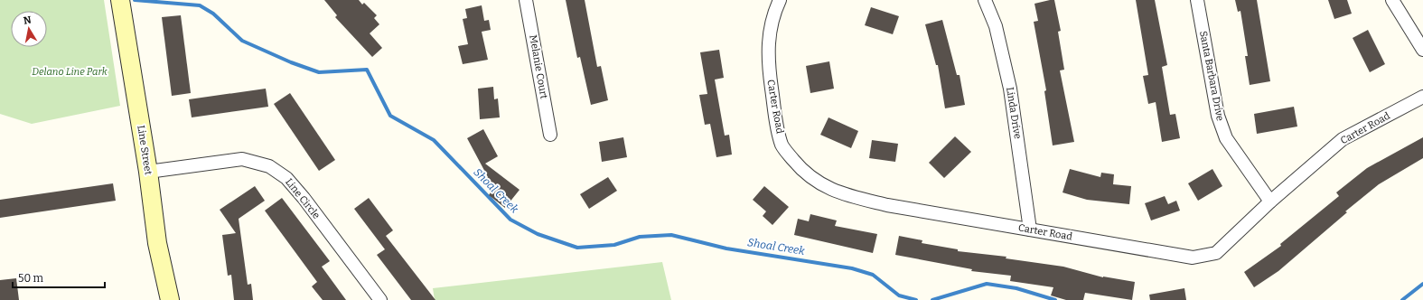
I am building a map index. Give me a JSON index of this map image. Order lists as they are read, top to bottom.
{
  "streets": {
    "street": [
      "Melanie Court",
      "Santa Barbara Drive",
      "Carter Road",
      "Linda Drive",
      "Line Street",
      "Line Circle"
    ]
  },
  "crossings": [
    ["Santa Barbara Drive", "Carter Road"],
    ["Carter Road", "Linda Drive"],
    ["Line Street", "Line Circle"]
  ],
  "water": ["Shoal Creek"],
  "parks": ["Delano Line Park"],
  "scale_bar": "50 m",
  "north": "top"
}
